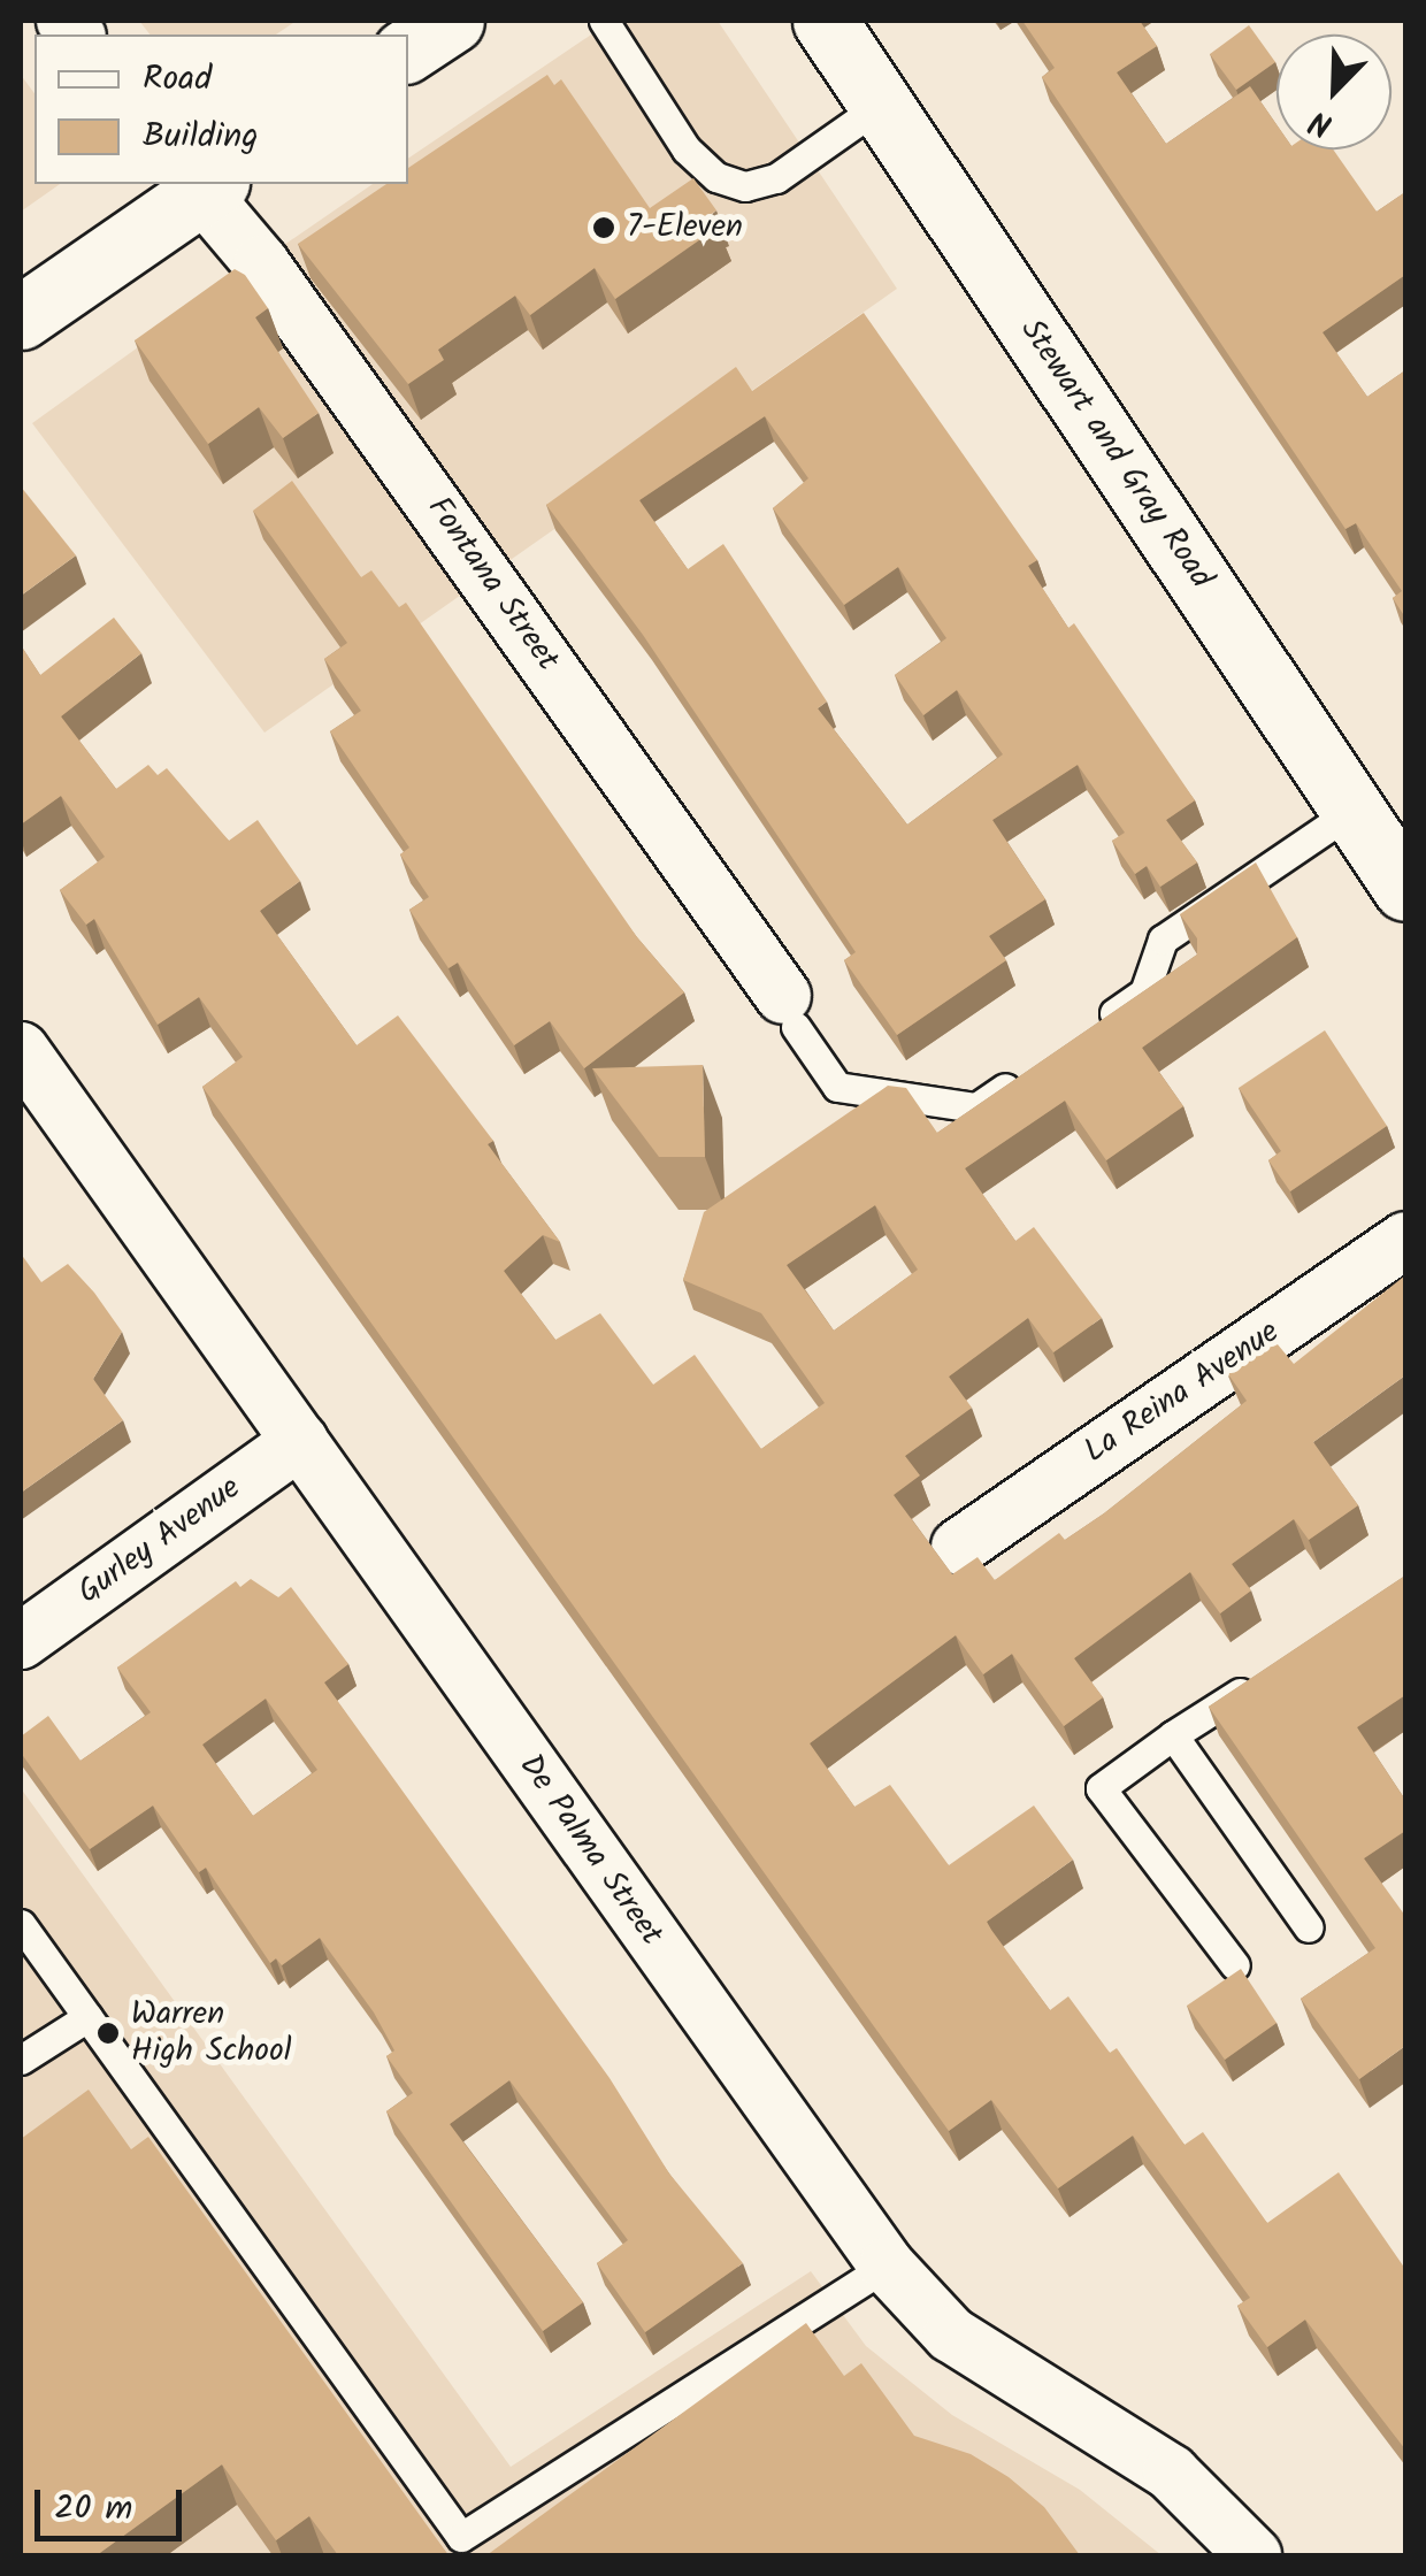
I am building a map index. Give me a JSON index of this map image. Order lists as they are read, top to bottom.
{
  "streets": {
    "main road": ["Stewart and Gray Road"],
    "street": [
      "Fontana Street",
      "La Reina Avenue",
      "Gurley Avenue",
      "De Palma Street"
    ]
  },
  "crossings": [
    ["Gurley Avenue", "De Palma Street"]
  ],
  "places": ["7-Eleven", "Warren High School"],
  "legend": ["Road", "Building"],
  "scale_bar": "20 m",
  "north": "bottom left"
}
